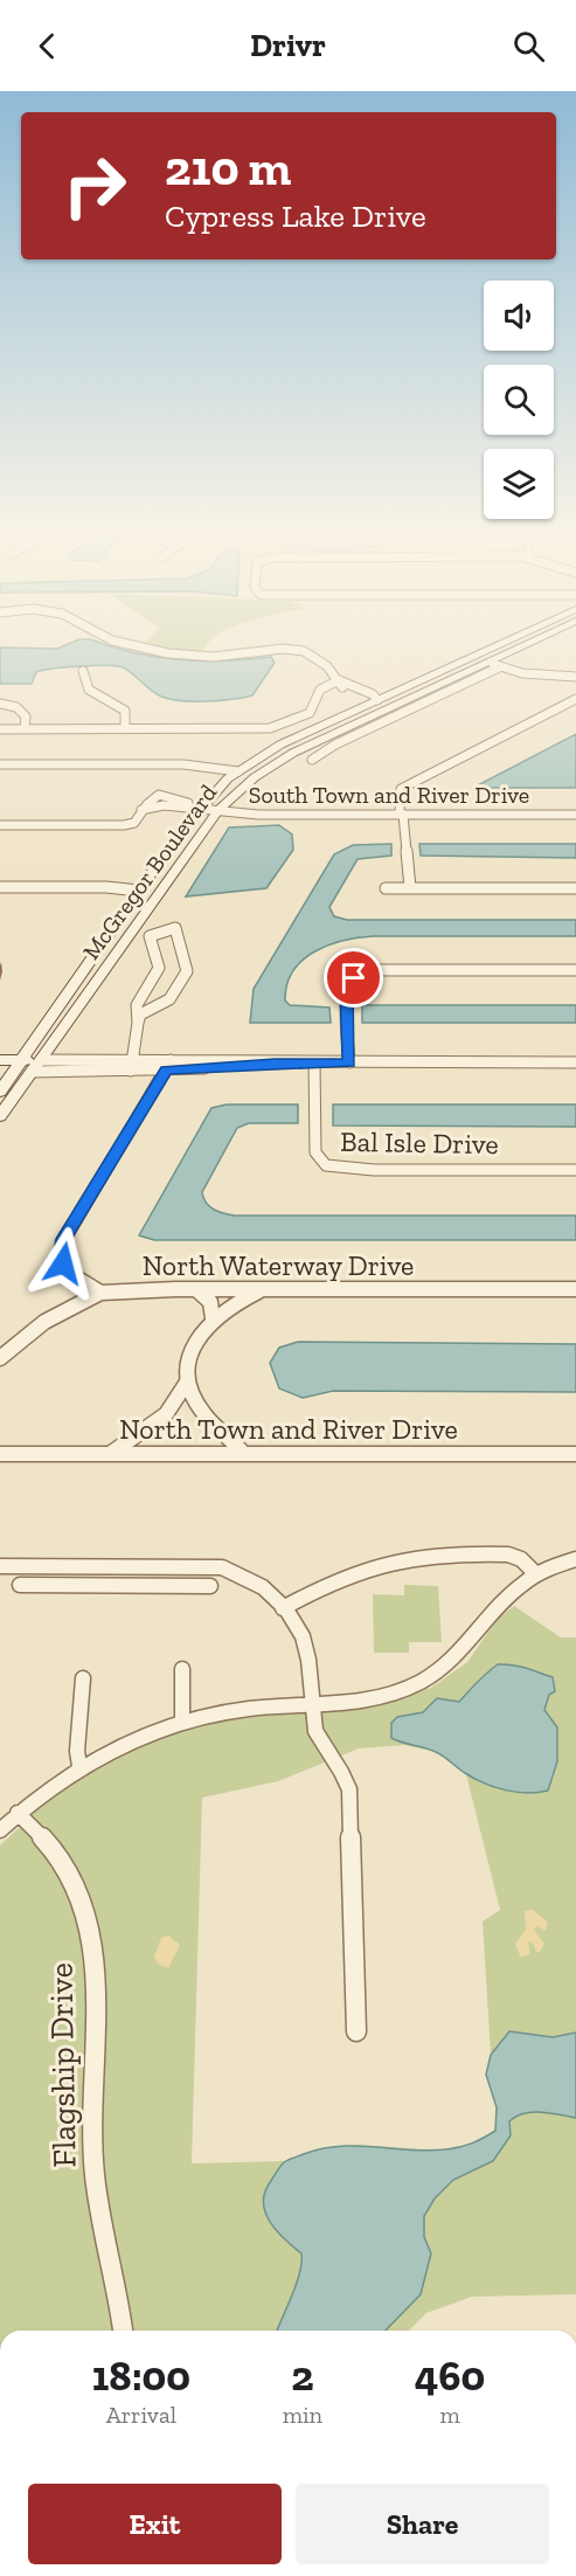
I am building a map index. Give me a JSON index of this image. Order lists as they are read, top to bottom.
{
  "streets": {
    "main road": ["McGregor Boulevard"],
    "street": [
      "South Town and River Drive",
      "Bal Isle Drive",
      "North Waterway Drive",
      "North Town and River Drive",
      "Flagship Drive"
    ]
  },
  "crossings": [
    ["South Town and River Drive", "McGregor Boulevard"]
  ],
  "page": {
    "header": "Drivr",
    "turn": ["210 m", "Cypress Lake Drive"],
    "eta": [
      "18:00",
      "Arrival",
      "2",
      "min",
      "460",
      "m"
    ],
    "buttons": ["Exit", "Share"]
  }
}
